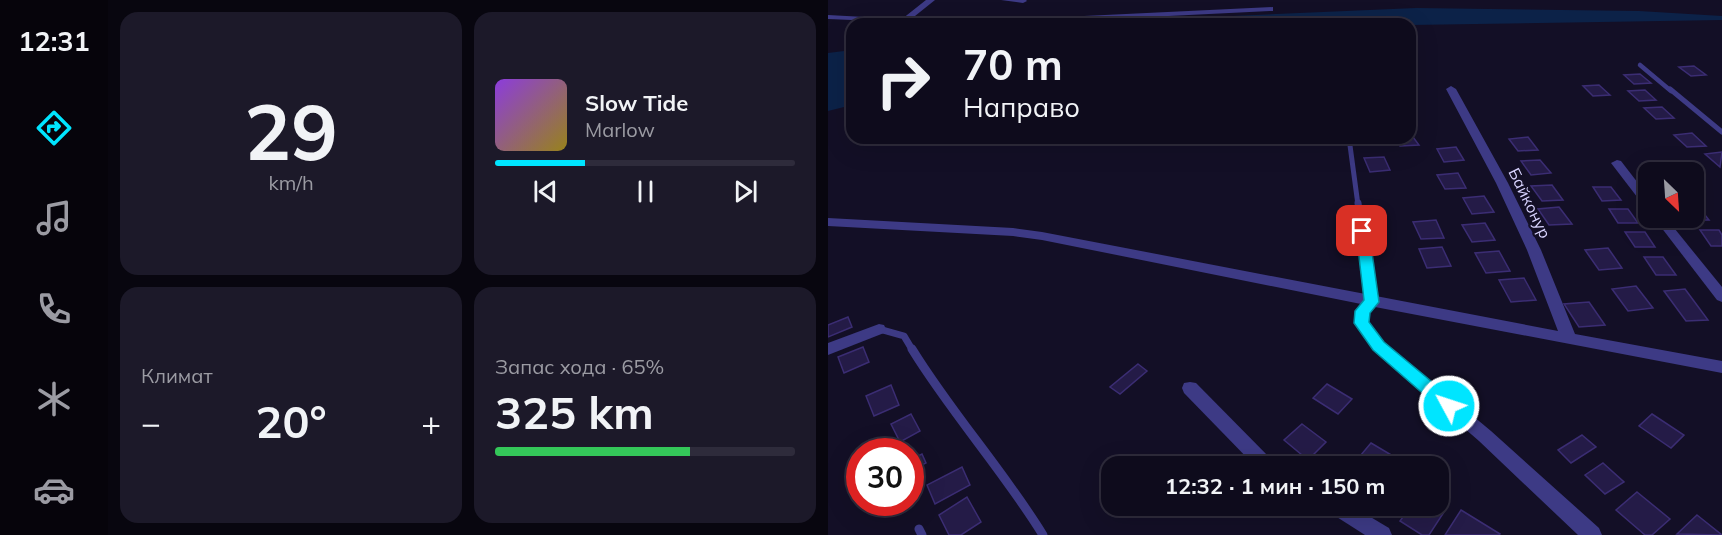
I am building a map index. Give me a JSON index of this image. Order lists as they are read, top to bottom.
{
  "streets": {
    "street": ["Байконур"]
  },
  "north": "bottom right",
  "page": {
    "tabs": "12:31",
    "tile": [
      ["29", "km/h"],
      "Климат",
      ["Запас хода · 65%", "325 km"]
    ],
    "turn": ["70 m", "Направо"],
    "song": ["Slow Tide", "Marlow"],
    "heat": ["−", "20°", "+"],
    "limit": "30",
    "trip": "12:32 · 1 мин · 150 m"
  }
}
